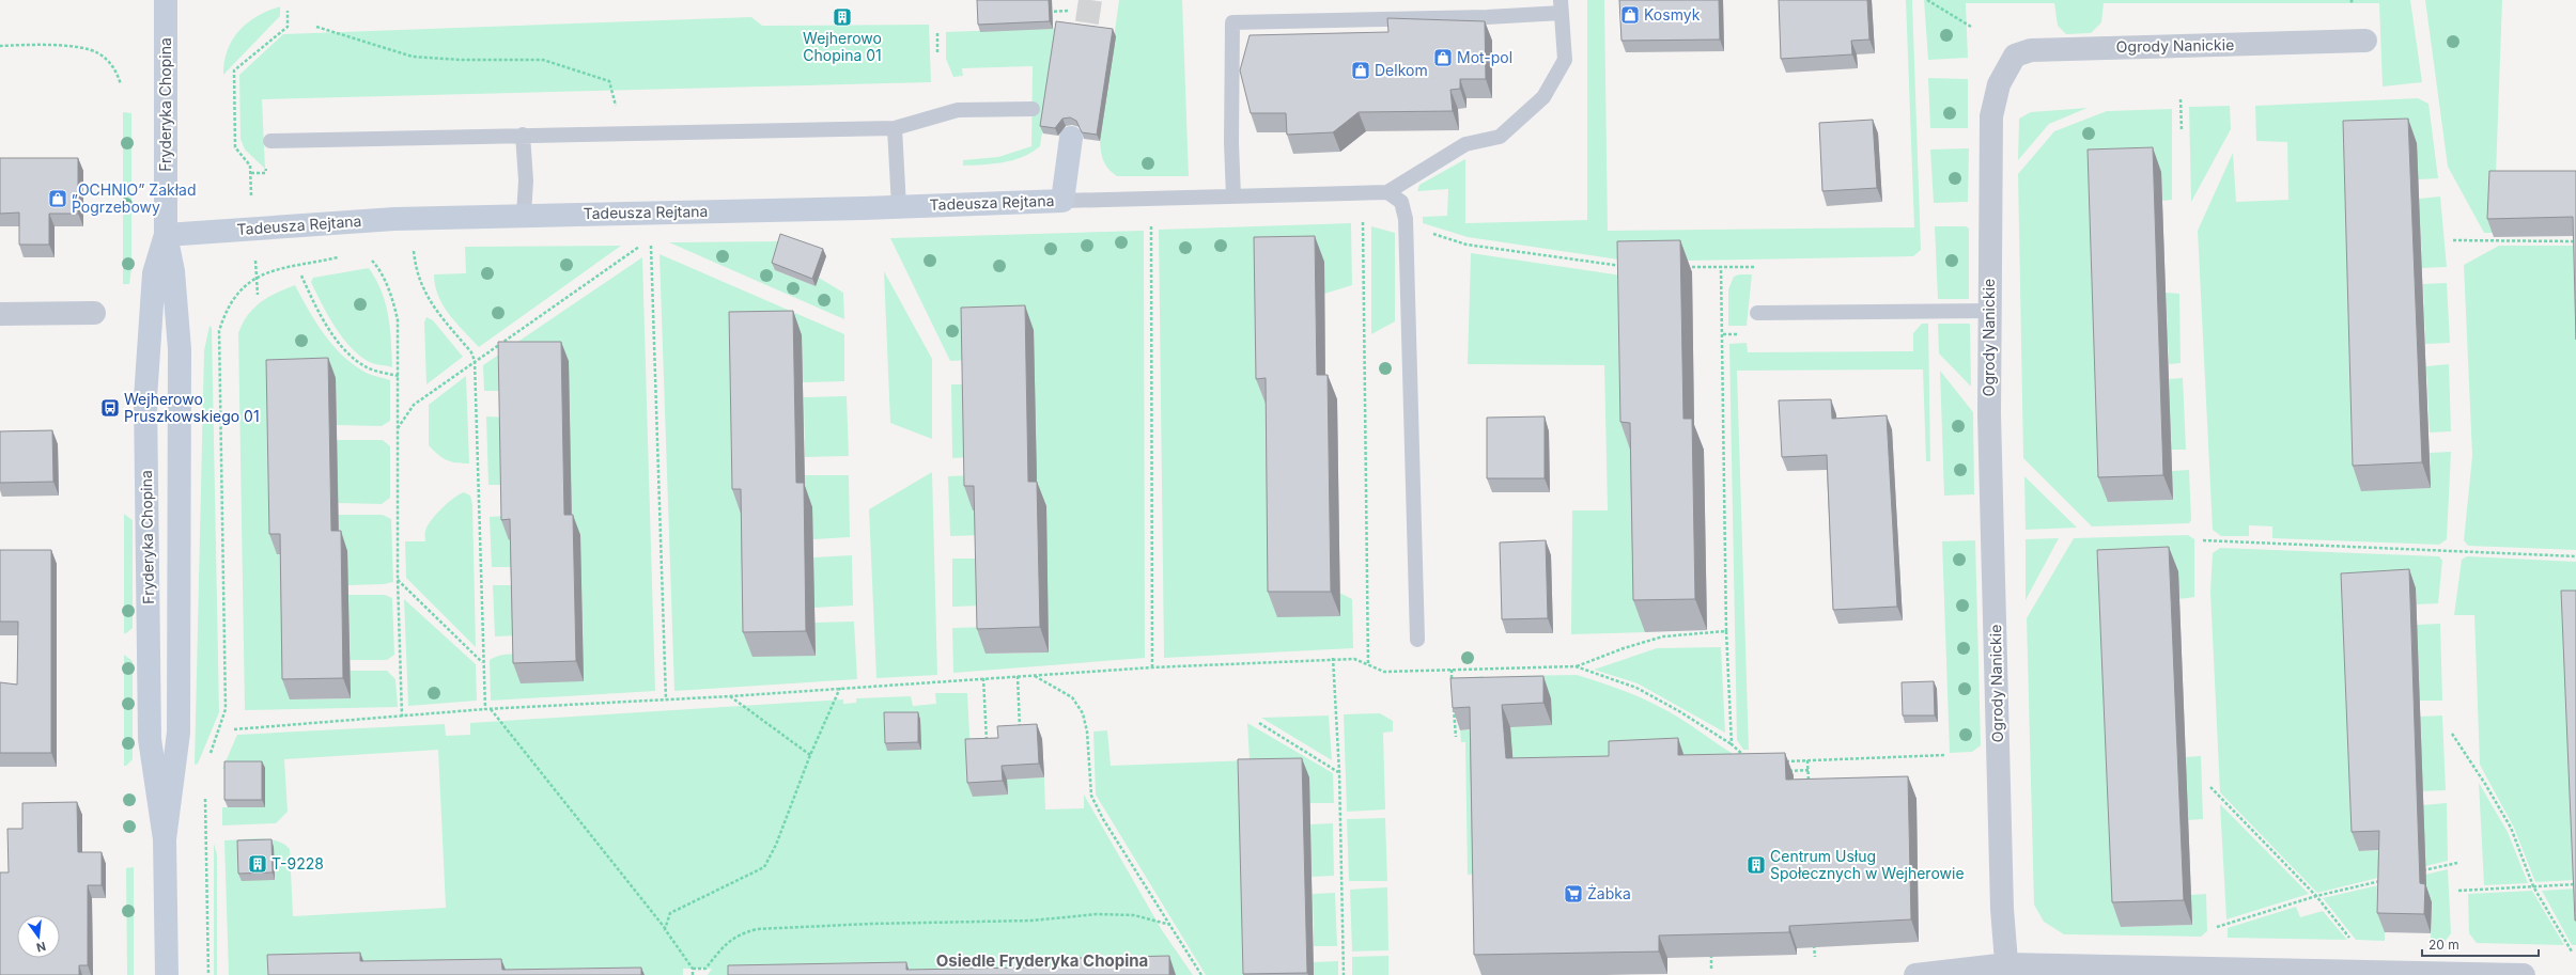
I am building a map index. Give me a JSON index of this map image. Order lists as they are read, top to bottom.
{
  "streets": {
    "street": ["Ogrody Nanickie", "Fryderyka Chopina", "Tadeusza Rejtana"]
  },
  "crossings": [
    ["Fryderyka Chopina", "Tadeusza Rejtana"]
  ],
  "districts": ["Osiedle Fryderyka Chopina"],
  "places": {
    "shop": [
      "Kosmyk",
      "Mot-pol",
      "Delkom",
      "„OCHNIO” Zakład Pogrzebowy"
    ],
    "building": ["Wejherowo Chopina 01", "T-9228", "Centrum Usług Społecznych w Wejherowie"],
    "bus stop": ["Wejherowo Pruszkowskiego 01"],
    "supermarket": ["Żabka"]
  },
  "scale_bar": "20 m",
  "north": "bottom"
}
